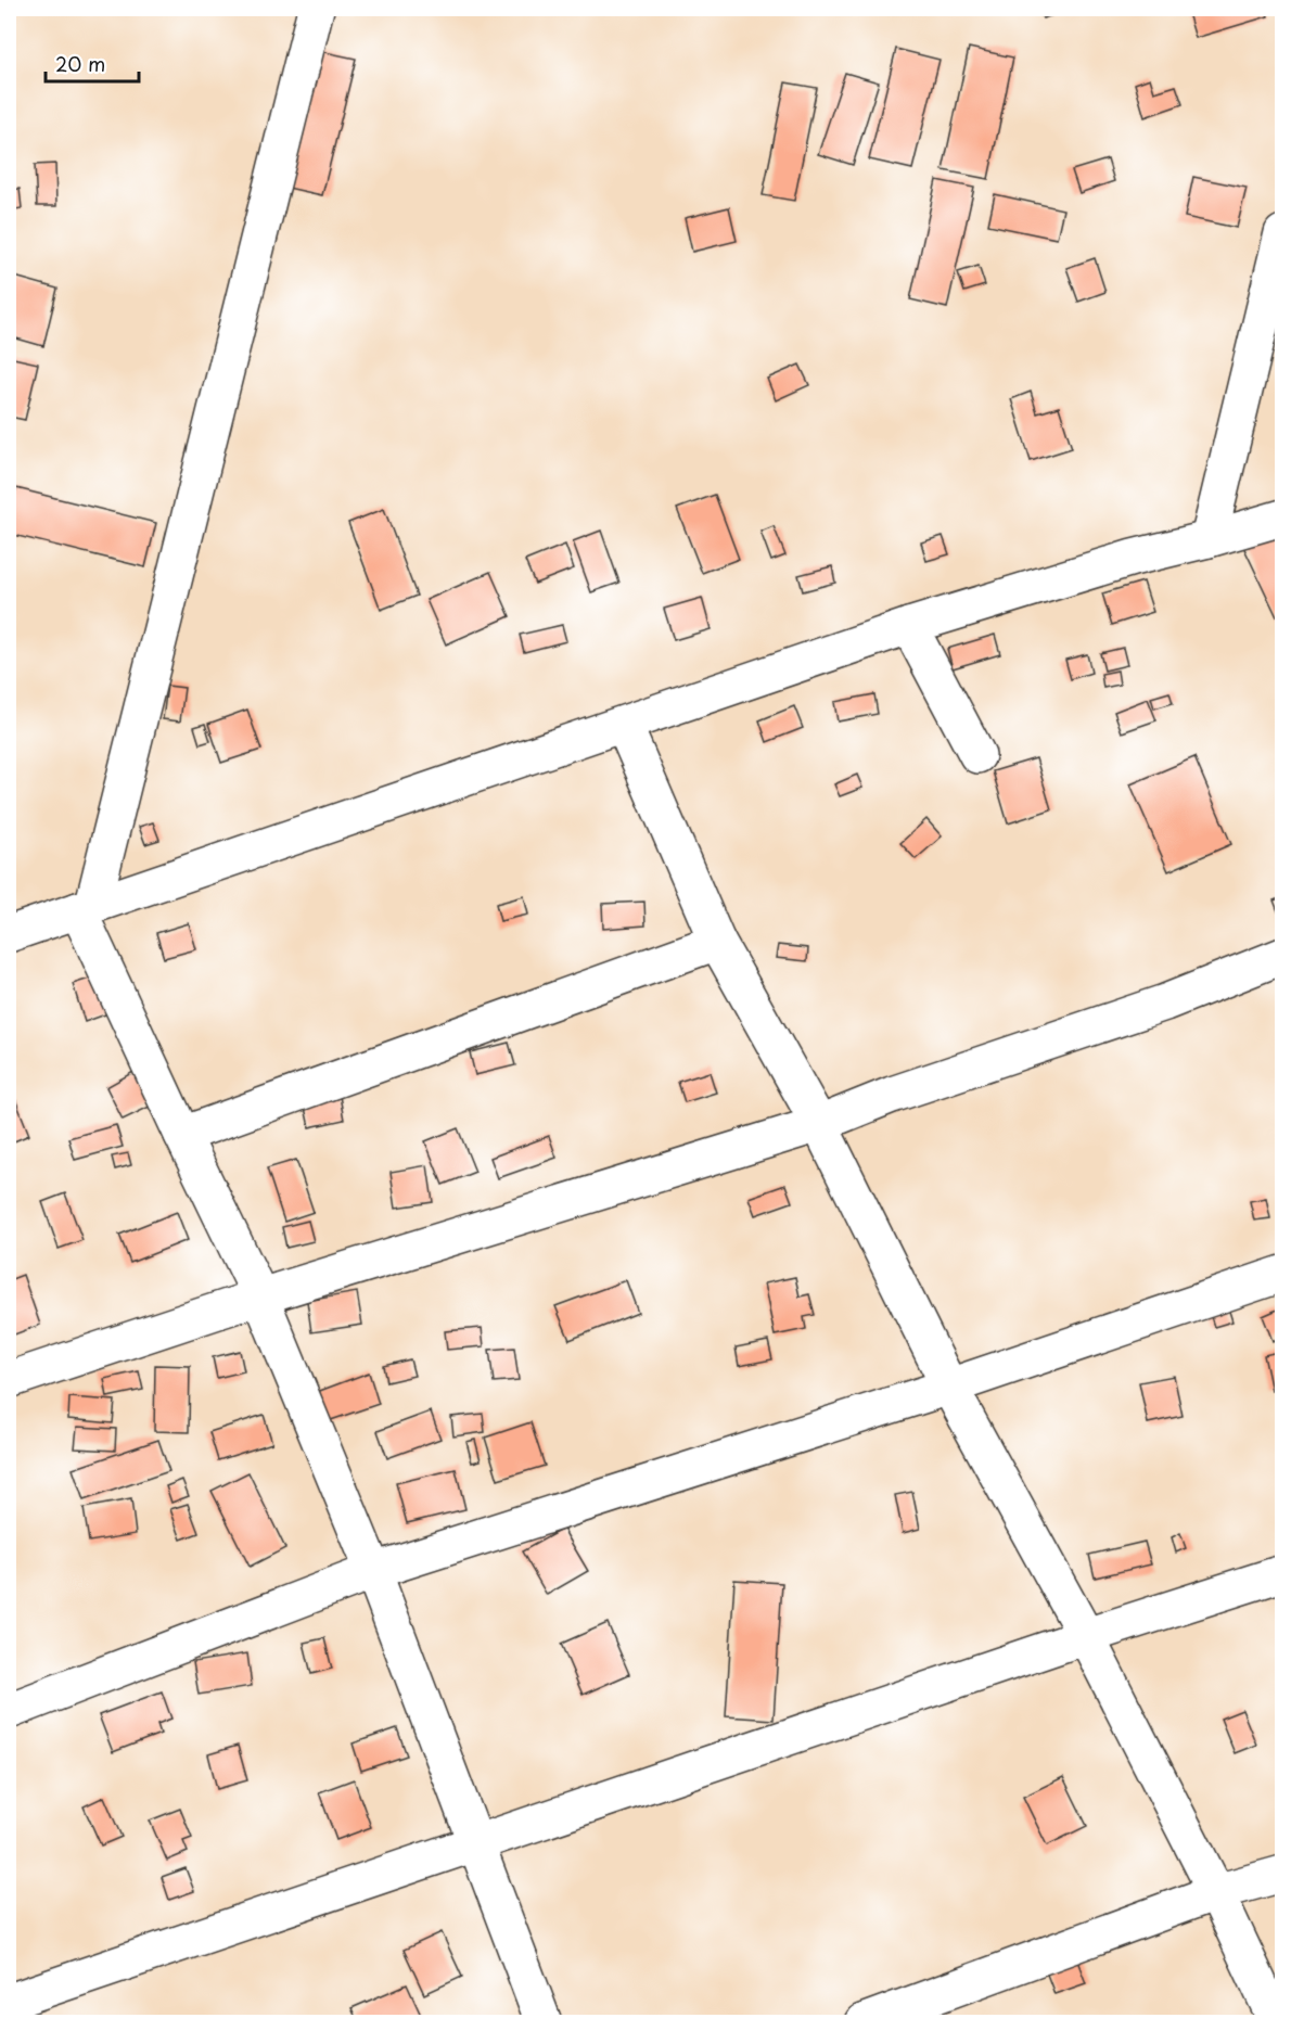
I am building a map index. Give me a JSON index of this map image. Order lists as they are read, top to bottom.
{
  "scale_bar": "20 m"
}
